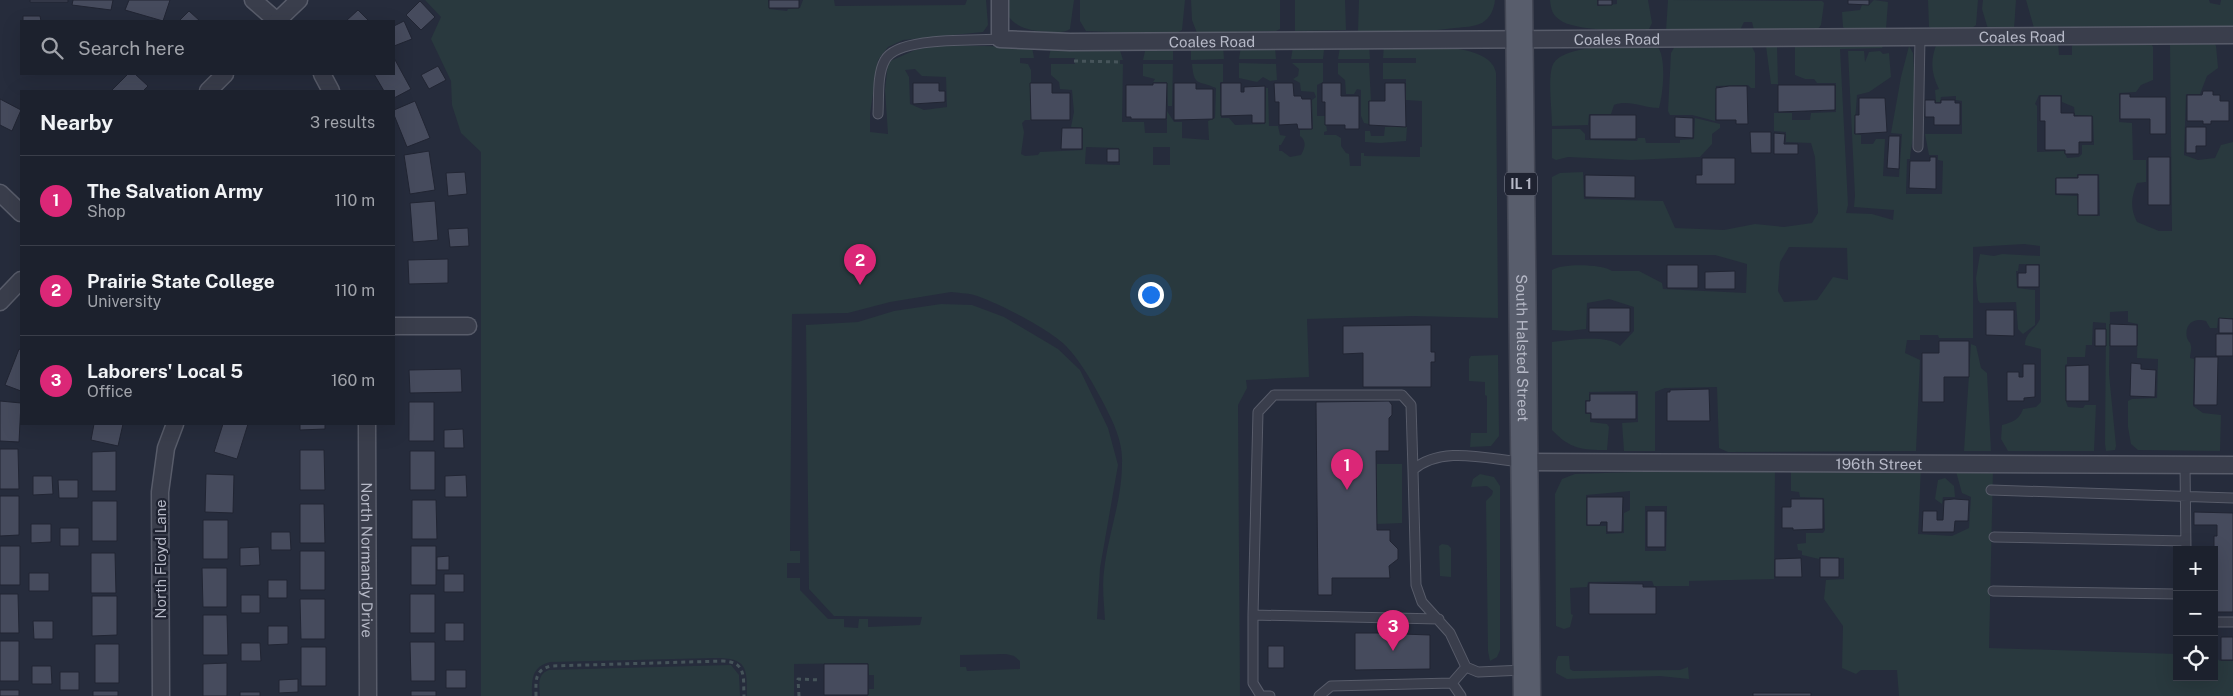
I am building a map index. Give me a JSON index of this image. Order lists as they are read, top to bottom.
{
  "streets": {
    "main road": ["IL 1", "South Halsted Street"],
    "street": [
      "Coales Road",
      "196th Street",
      "North Floyd Lane",
      "North Normandy Drive"
    ]
  },
  "crossings": [
    ["Coales Road", "South Halsted Street"],
    ["South Halsted Street", "196th Street"]
  ],
  "page": {
    "search": "Search here",
    "heading": ["Nearby", "3 results"],
    "list": [
      {
        "mark": "1",
        "name": "The Salvation Army",
        "note": "Shop",
        "value": "110 m"
      },
      {
        "mark": "2",
        "name": "Prairie State College",
        "note": "University",
        "value": "110 m"
      },
      {
        "mark": "3",
        "name": "Laborers' Local 5",
        "note": "Office",
        "value": "160 m"
      }
    ],
    "pins": ["2", "1", "3"],
    "map_buttons": ["+", "−"]
  }
}
